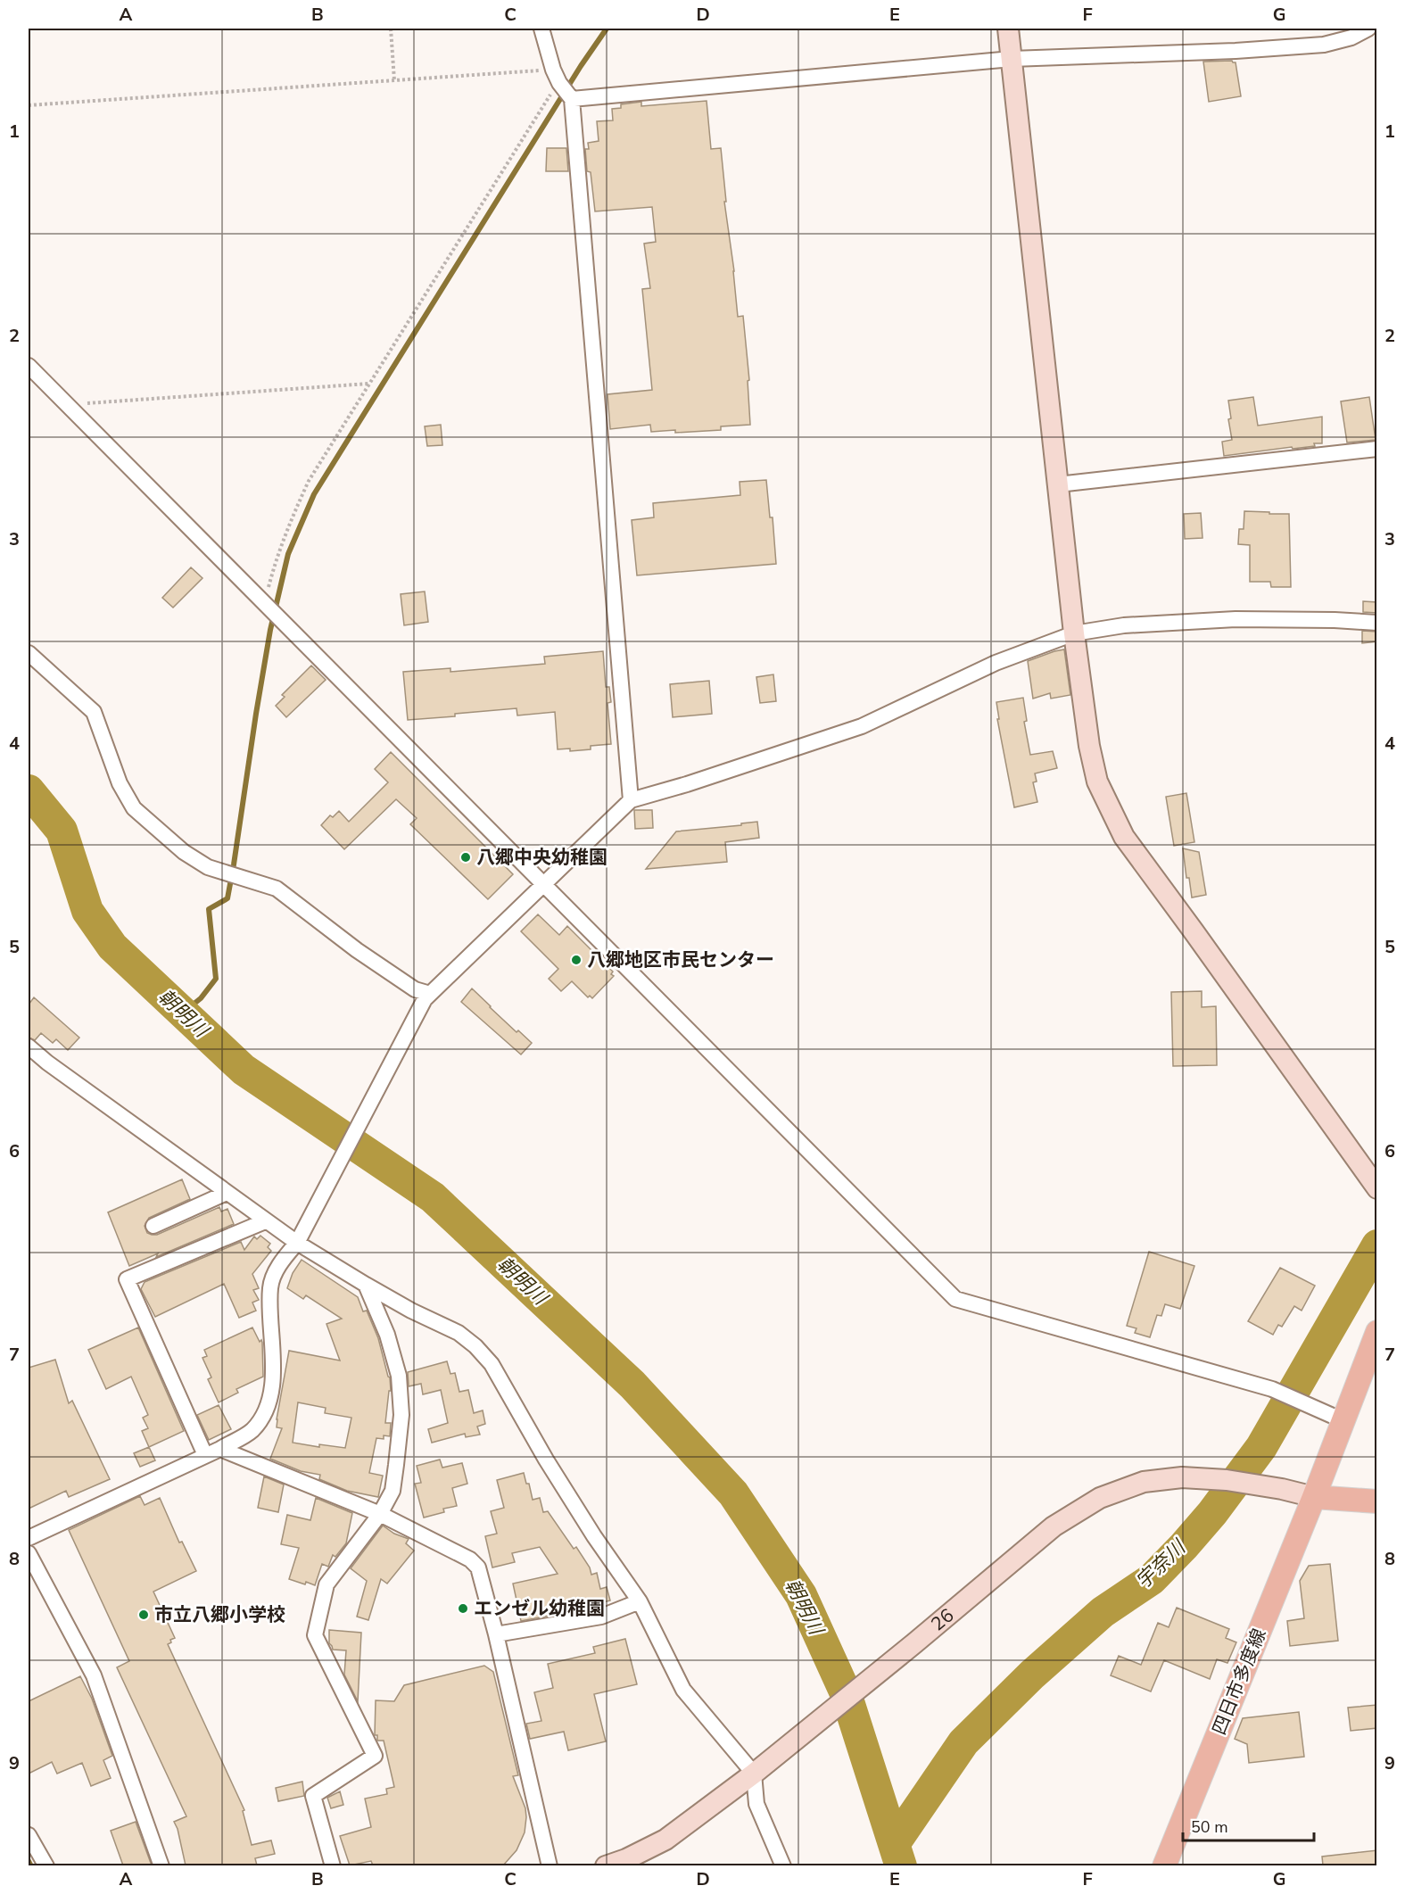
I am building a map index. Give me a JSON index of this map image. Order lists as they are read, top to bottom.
{
  "streets": {
    "main road": ["四日市多度線"],
    "street": ["26"]
  },
  "crossings": [
    ["26", "四日市多度線"]
  ],
  "water": ["朝明川", "宇奈川"],
  "places": [
    "八郷中央幼稚園",
    "八郷地区市民センター",
    "エンゼル幼稚園",
    "市立八郷小学校"
  ],
  "scale_bar": "50 m",
  "grid": {
    "columns": [
      "A",
      "B",
      "C",
      "D",
      "E",
      "F",
      "G"
    ],
    "rows": [
      "1",
      "2",
      "3",
      "4",
      "5",
      "6",
      "7",
      "8",
      "9"
    ]
  }
}
